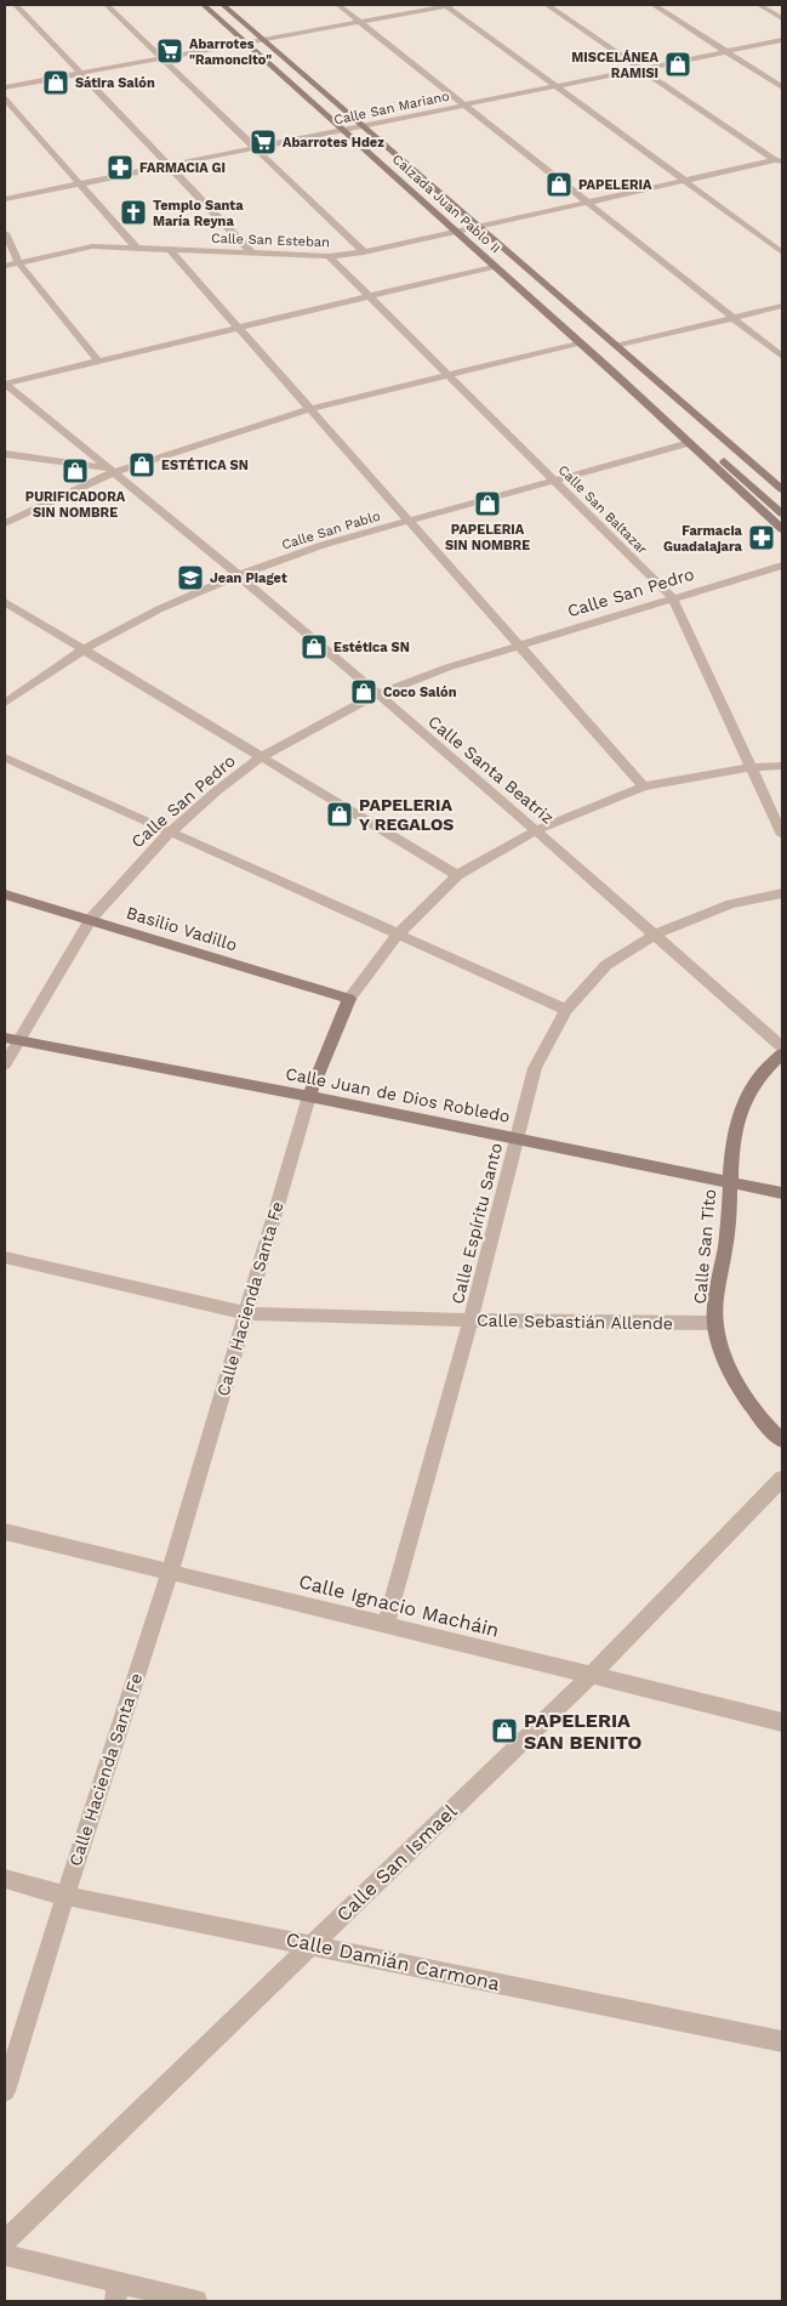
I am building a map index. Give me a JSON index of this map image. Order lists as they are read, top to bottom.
{
  "streets": {
    "main road": [
      "Calzada Juan Pablo II",
      "Basilio Vadillo",
      "Calle Juan de Dios Robledo",
      "Calle San Tito",
      "Calle Hacienda Santa Fe"
    ],
    "street": [
      "Calle San Mariano",
      "Calle San Esteban",
      "Calle San Baltazar",
      "Calle San Pablo",
      "Calle San Pedro",
      "Calle Santa Beatriz",
      "Calle Espíritu Santo",
      "Calle Sebastián Allende",
      "Calle Ignacio Macháin",
      "Calle San Ismael",
      "Calle Damián Carmona"
    ]
  },
  "crossings": [
    ["Calle San Mariano", "Calzada Juan Pablo II"],
    ["Calzada Juan Pablo II", "Calle San Esteban"],
    ["Calzada Juan Pablo II", "Calle San Pablo"],
    ["Calle San Esteban", "Calle San Baltazar"],
    ["Calle San Baltazar", "Calle San Pablo"],
    ["Calle San Baltazar", "Calle San Pedro"],
    ["Calle San Baltazar", "Calle Hacienda Santa Fe"],
    ["Calle San Pablo", "Calle Santa Beatriz"],
    ["Calle San Pedro", "Calle Santa Beatriz"],
    ["Calle San Pedro", "Basilio Vadillo"],
    ["Calle San Pedro", "Calle Juan de Dios Robledo"],
    ["Calle Santa Beatriz", "Calle Espíritu Santo"],
    ["Calle Santa Beatriz", "Calle Hacienda Santa Fe"],
    ["Basilio Vadillo", "Calle Hacienda Santa Fe"],
    ["Calle Juan de Dios Robledo", "Calle Espíritu Santo"],
    ["Calle Juan de Dios Robledo", "Calle San Tito"],
    ["Calle Juan de Dios Robledo", "Calle Hacienda Santa Fe"],
    ["Calle Espíritu Santo", "Calle Sebastián Allende"],
    ["Calle Espíritu Santo", "Calle Ignacio Macháin"],
    ["Calle San Tito", "Calle Sebastián Allende"],
    ["Calle Hacienda Santa Fe", "Calle Sebastián Allende"],
    ["Calle Hacienda Santa Fe", "Calle Ignacio Macháin"],
    ["Calle Hacienda Santa Fe", "Calle Damián Carmona"],
    ["Calle Ignacio Macháin", "Calle San Ismael"],
    ["Calle San Ismael", "Calle Damián Carmona"]
  ],
  "places": {
    "supermarket": ["Abarrotes \"Ramoncito\"", "Abarrotes Hdez"],
    "shop": [
      "MISCELÁNEA RAMISI",
      "Sátira Salón",
      "PAPELERIA",
      "ESTÉTICA SN",
      "PURIFICADORA SIN NOMBRE",
      "PAPELERIA SIN NOMBRE",
      "Estética SN",
      "Coco Salón",
      "PAPELERIA Y REGALOS",
      "PAPELERIA SAN BENITO"
    ],
    "pharmacy": ["FARMACIA GI", "Farmacia Guadalajara"],
    "church": ["Templo Santa María Reyna"],
    "school or university": ["Jean Piaget"]
  }
}
